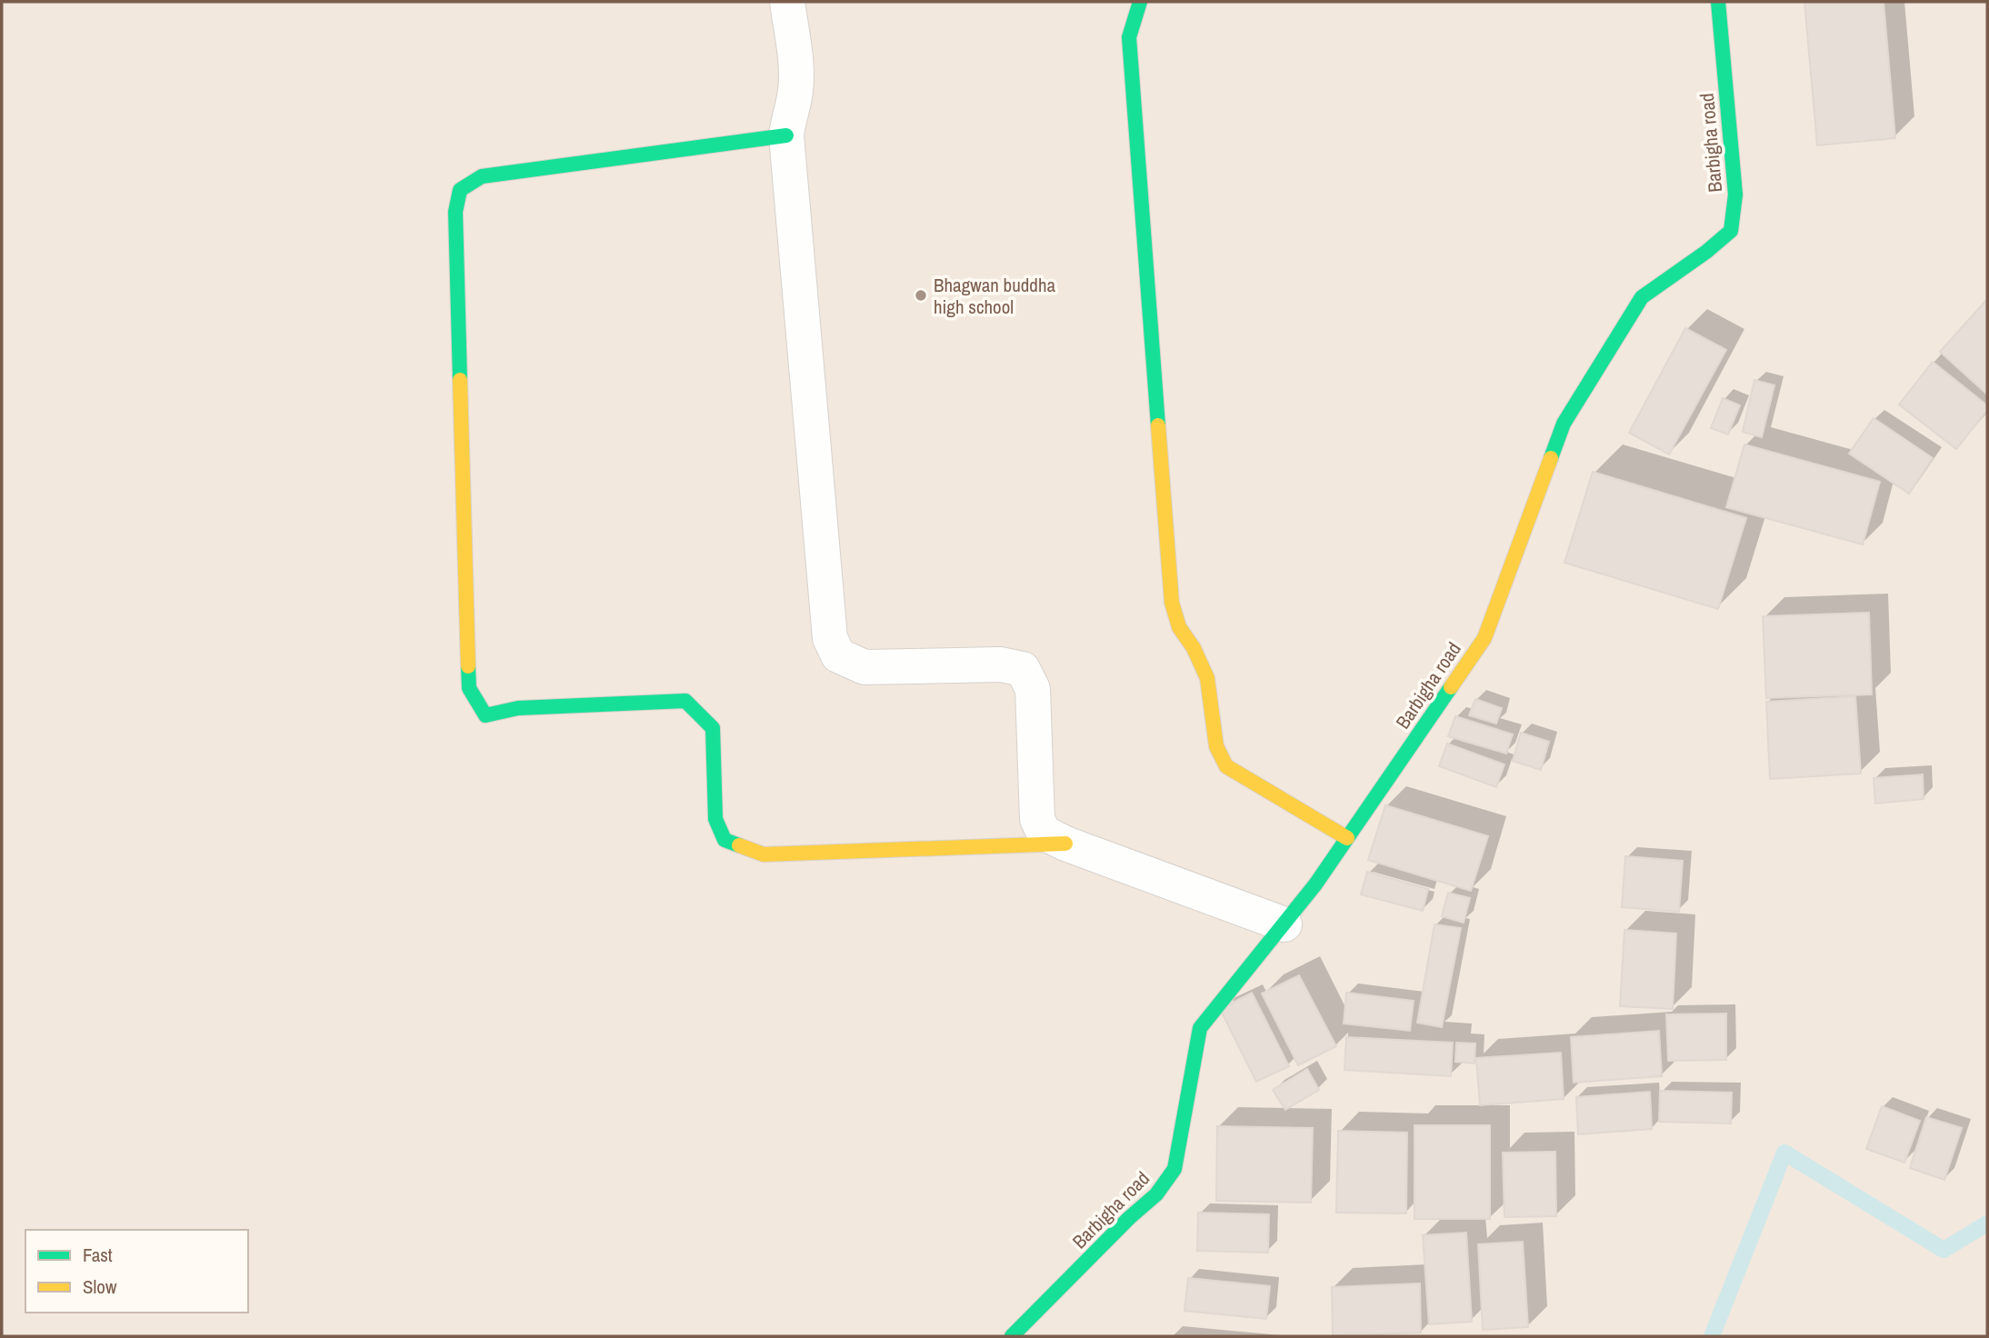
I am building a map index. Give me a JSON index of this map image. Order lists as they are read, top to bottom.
{
  "streets": {
    "street": ["Barbigha road"]
  },
  "places": ["Bhagwan buddha high school"],
  "legend": ["Fast", "Slow"]
}
